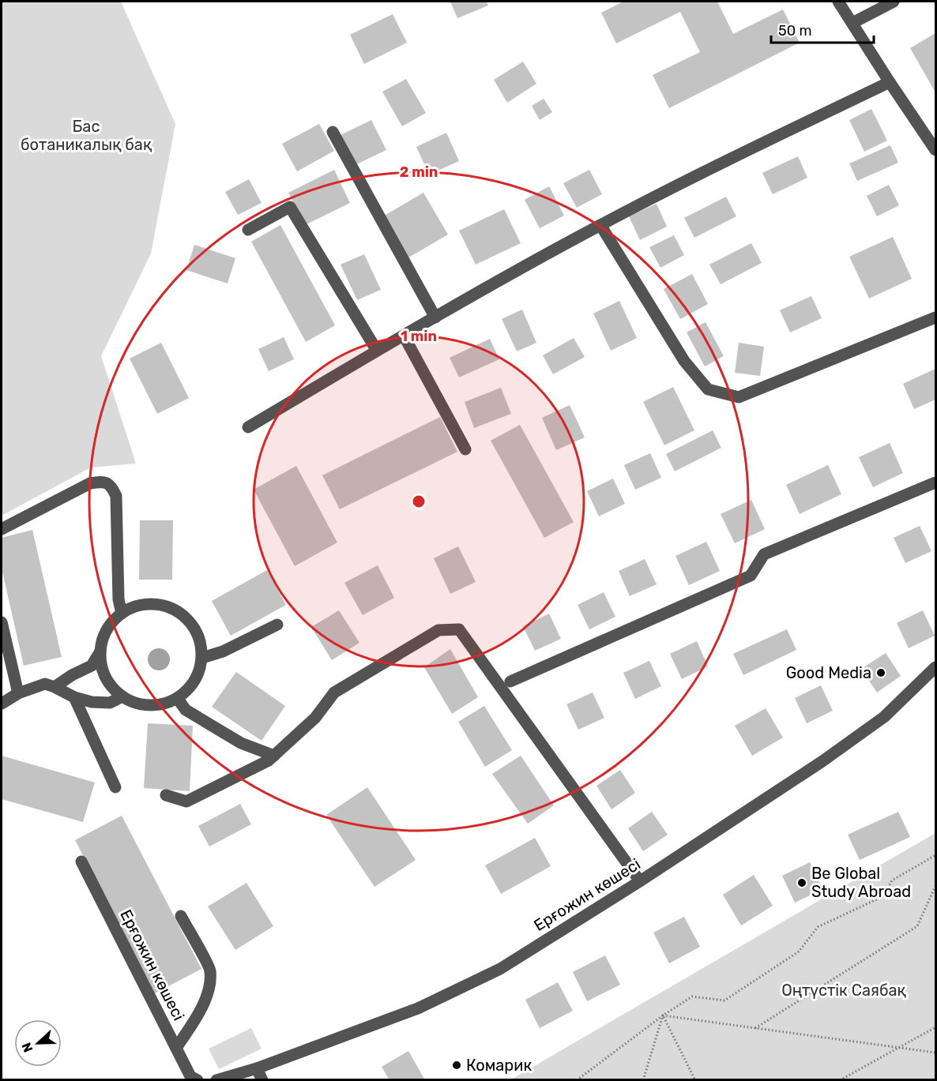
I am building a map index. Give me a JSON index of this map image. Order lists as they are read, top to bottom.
{
  "streets": {
    "street": ["Ерғожин көшесі"]
  },
  "parks": ["Бас ботаникалық бақ", "Оңтүстік Саябақ"],
  "places": ["Good Media", "Be Global Study Abroad", "Комарик"],
  "scale_bar": "50 m",
  "north": "left",
  "rings": ["2 min", "1 min"]
}
